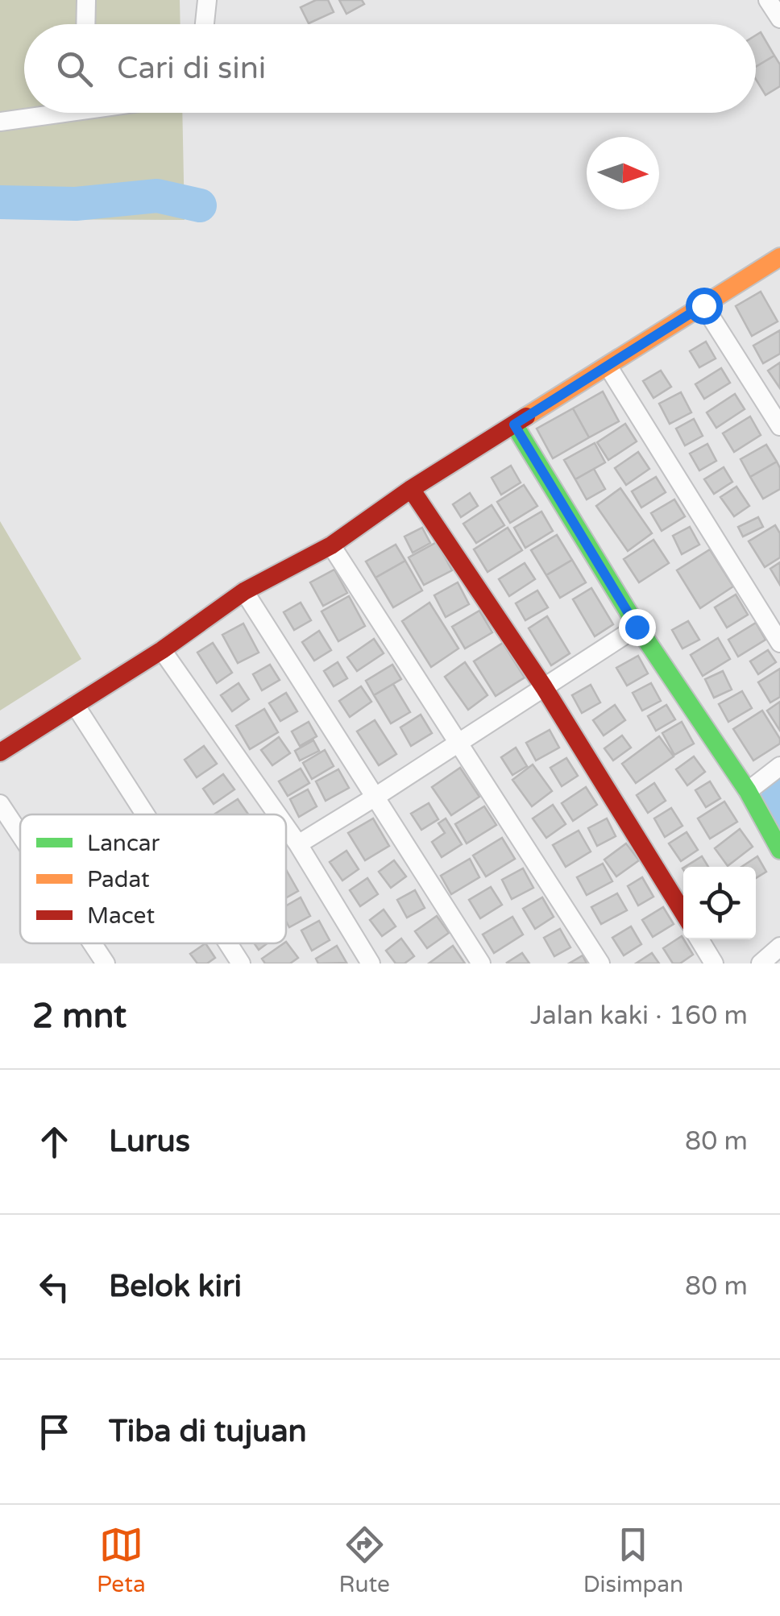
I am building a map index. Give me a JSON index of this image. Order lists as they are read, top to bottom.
{
  "legend": ["Lancar", "Padat", "Macet"],
  "north": "right",
  "page": {
    "search": "Cari di sini",
    "heading": ["2 mnt", "Jalan kaki · 160 m"],
    "list": [
      ["Lurus", "80 m"],
      ["Belok kiri", "80 m"],
      "Tiba di tujuan"
    ],
    "nav": ["Peta", "Rute", "Disimpan"]
  }
}
